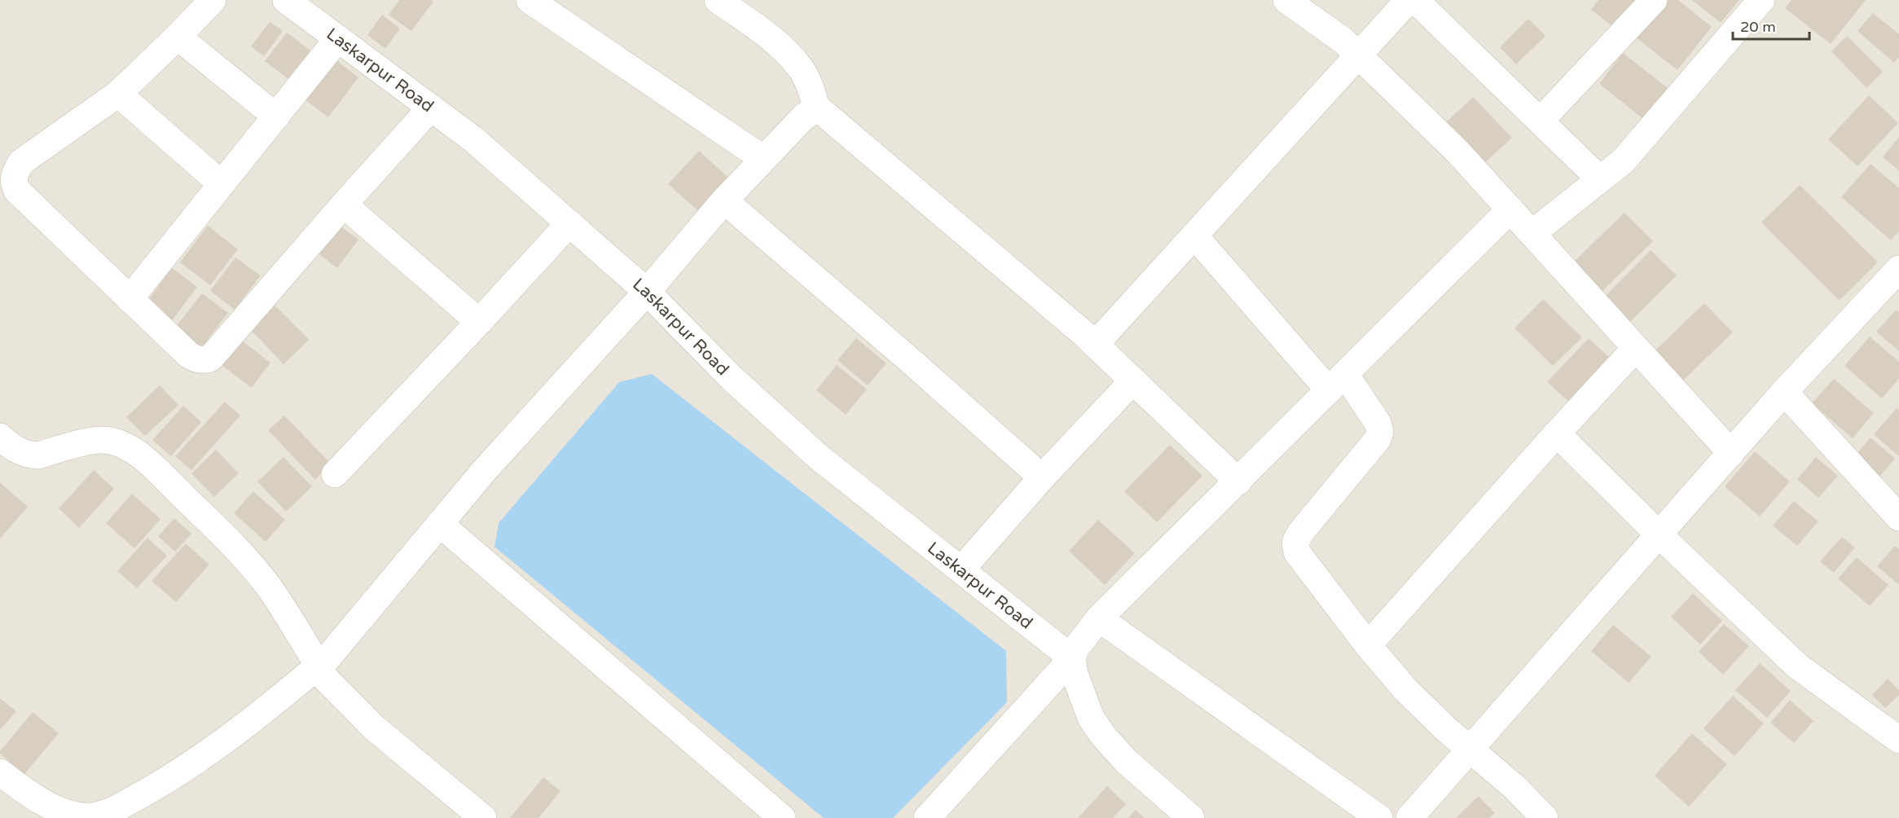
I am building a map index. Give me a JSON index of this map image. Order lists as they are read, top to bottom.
{
  "streets": {
    "street": ["Laskarpur Road"]
  },
  "scale_bar": "20 m"
}
